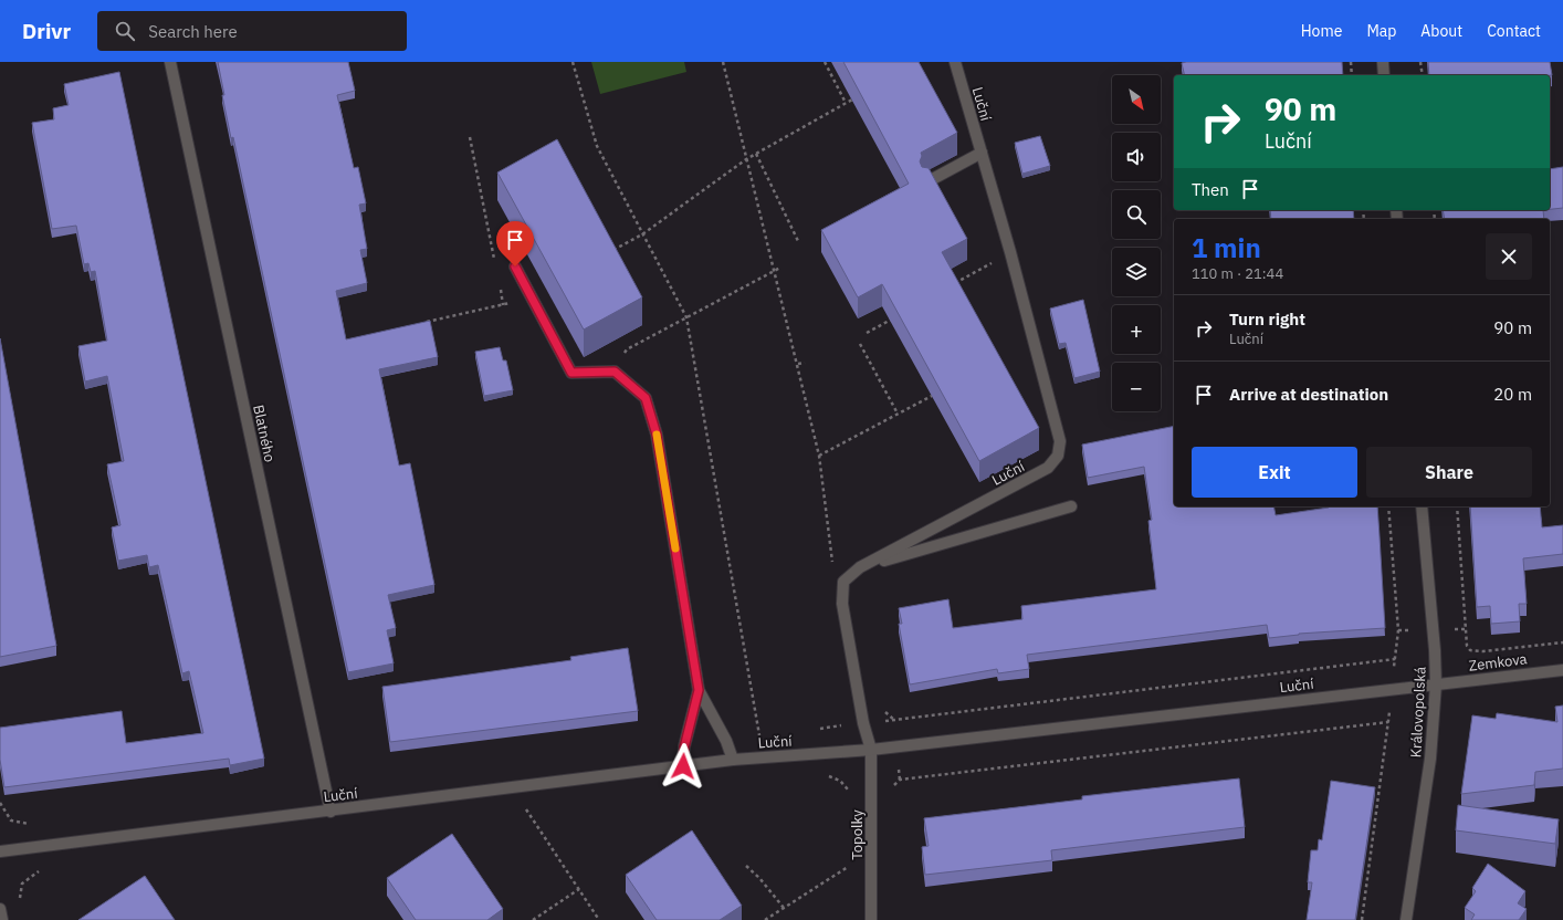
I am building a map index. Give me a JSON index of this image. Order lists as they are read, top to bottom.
{
  "streets": {
    "street": [
      "Luční",
      "Blatného",
      "Zemkova",
      "Královopolská",
      "Topolky"
    ]
  },
  "crossings": [
    ["Luční", "Blatného"],
    ["Luční", "Zemkova"],
    ["Luční", "Královopolská"],
    ["Luční", "Topolky"],
    ["Zemkova", "Královopolská"]
  ],
  "north": "bottom right",
  "page": {
    "header": "Drivr",
    "search": "Search here",
    "nav": [
      "Home",
      "Map",
      "About",
      "Contact"
    ],
    "map_buttons": ["+", "−"],
    "turn": ["90 m", "Luční"],
    "then": "Then",
    "heading": ["1 min", "110 m · 21:44"],
    "list": [
      {
        "name": "Turn right",
        "note": "Luční",
        "value": "90 m"
      },
      {
        "name": "Arrive at destination",
        "value": "20 m"
      }
    ],
    "buttons": ["Exit", "Share"]
  }
}
